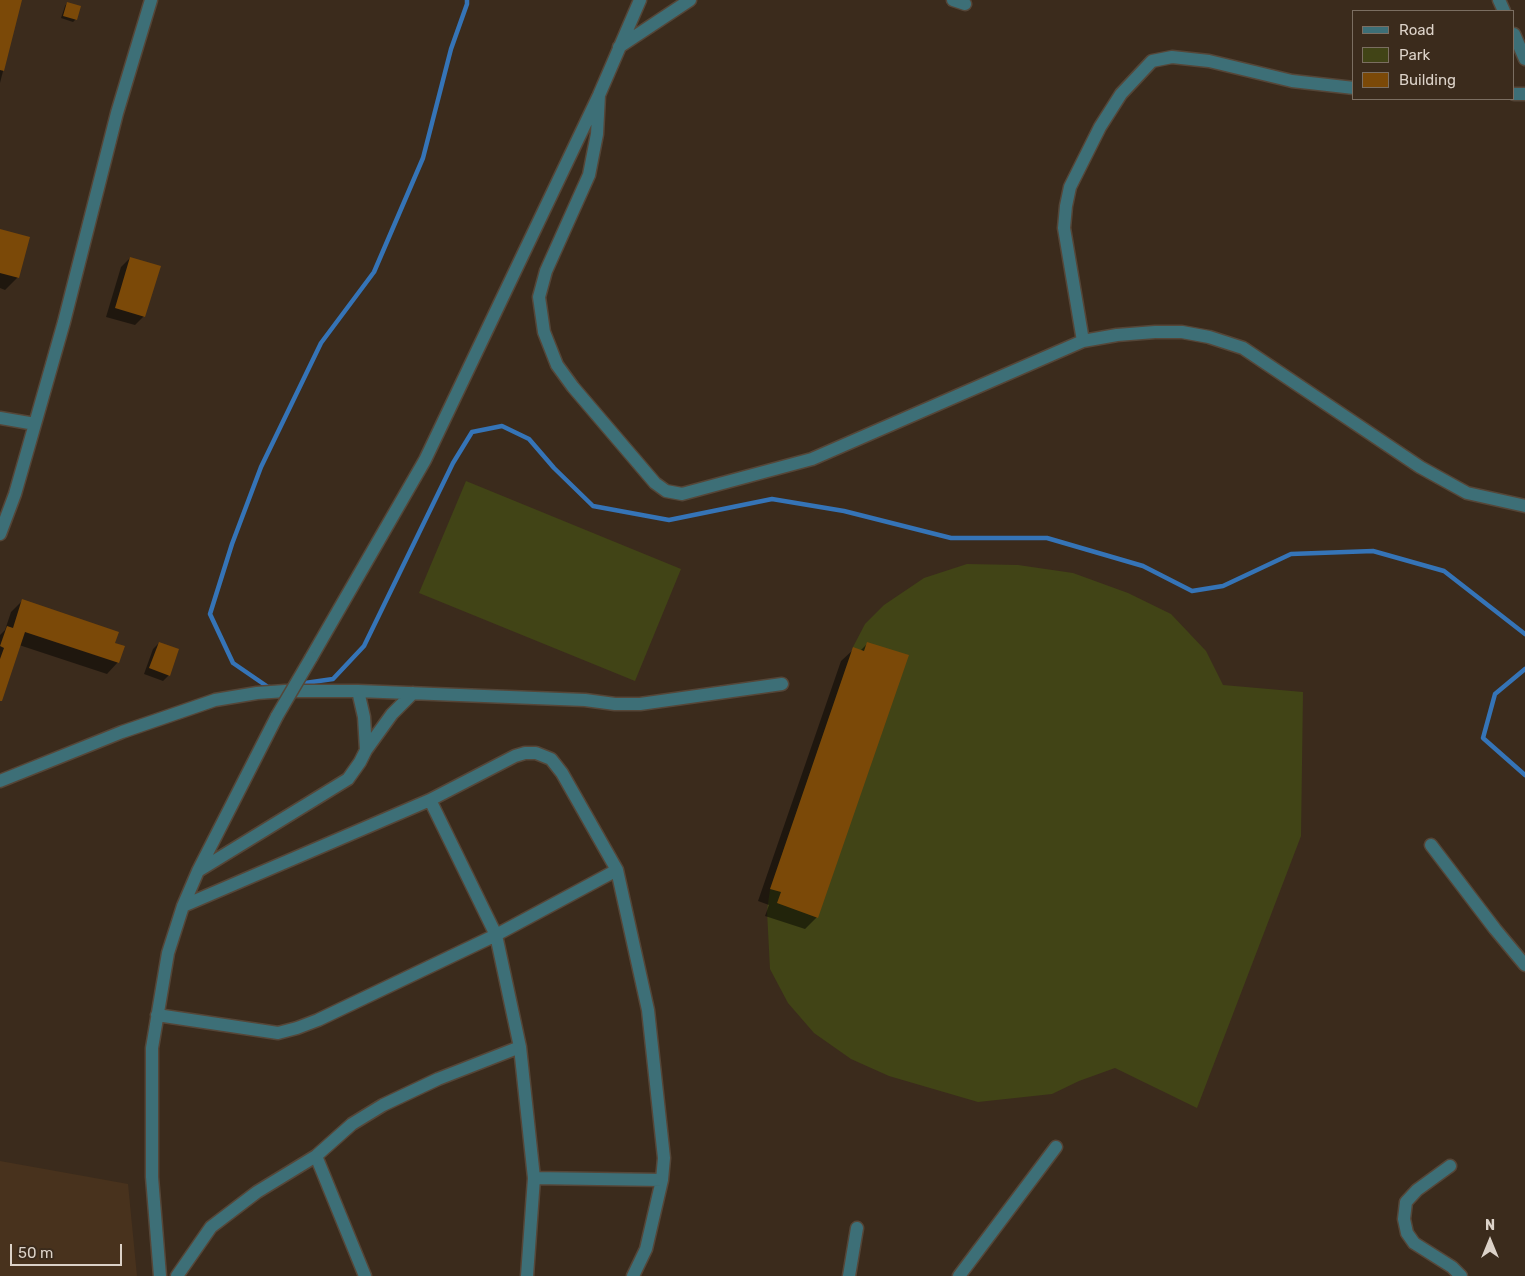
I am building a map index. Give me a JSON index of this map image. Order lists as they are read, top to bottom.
{
  "legend": ["Road", "Park", "Building"],
  "scale_bar": "50 m",
  "north": "top"
}
